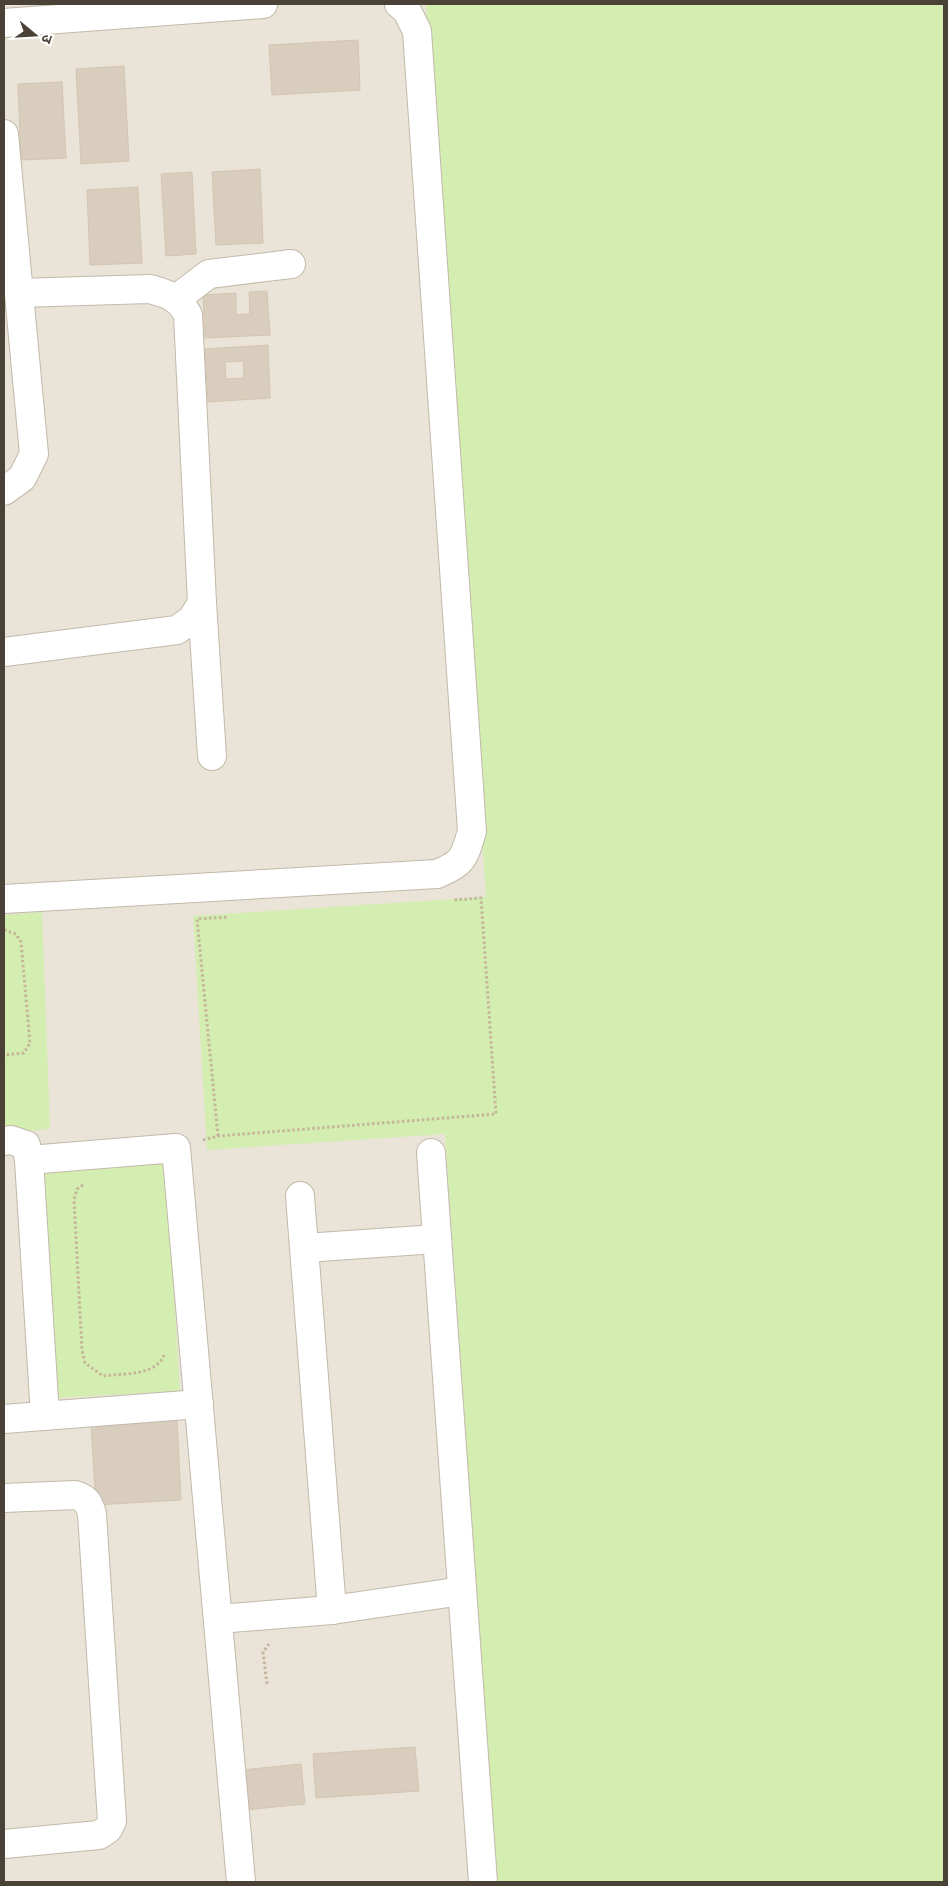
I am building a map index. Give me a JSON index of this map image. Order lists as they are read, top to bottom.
{
  "north": "right"
}
